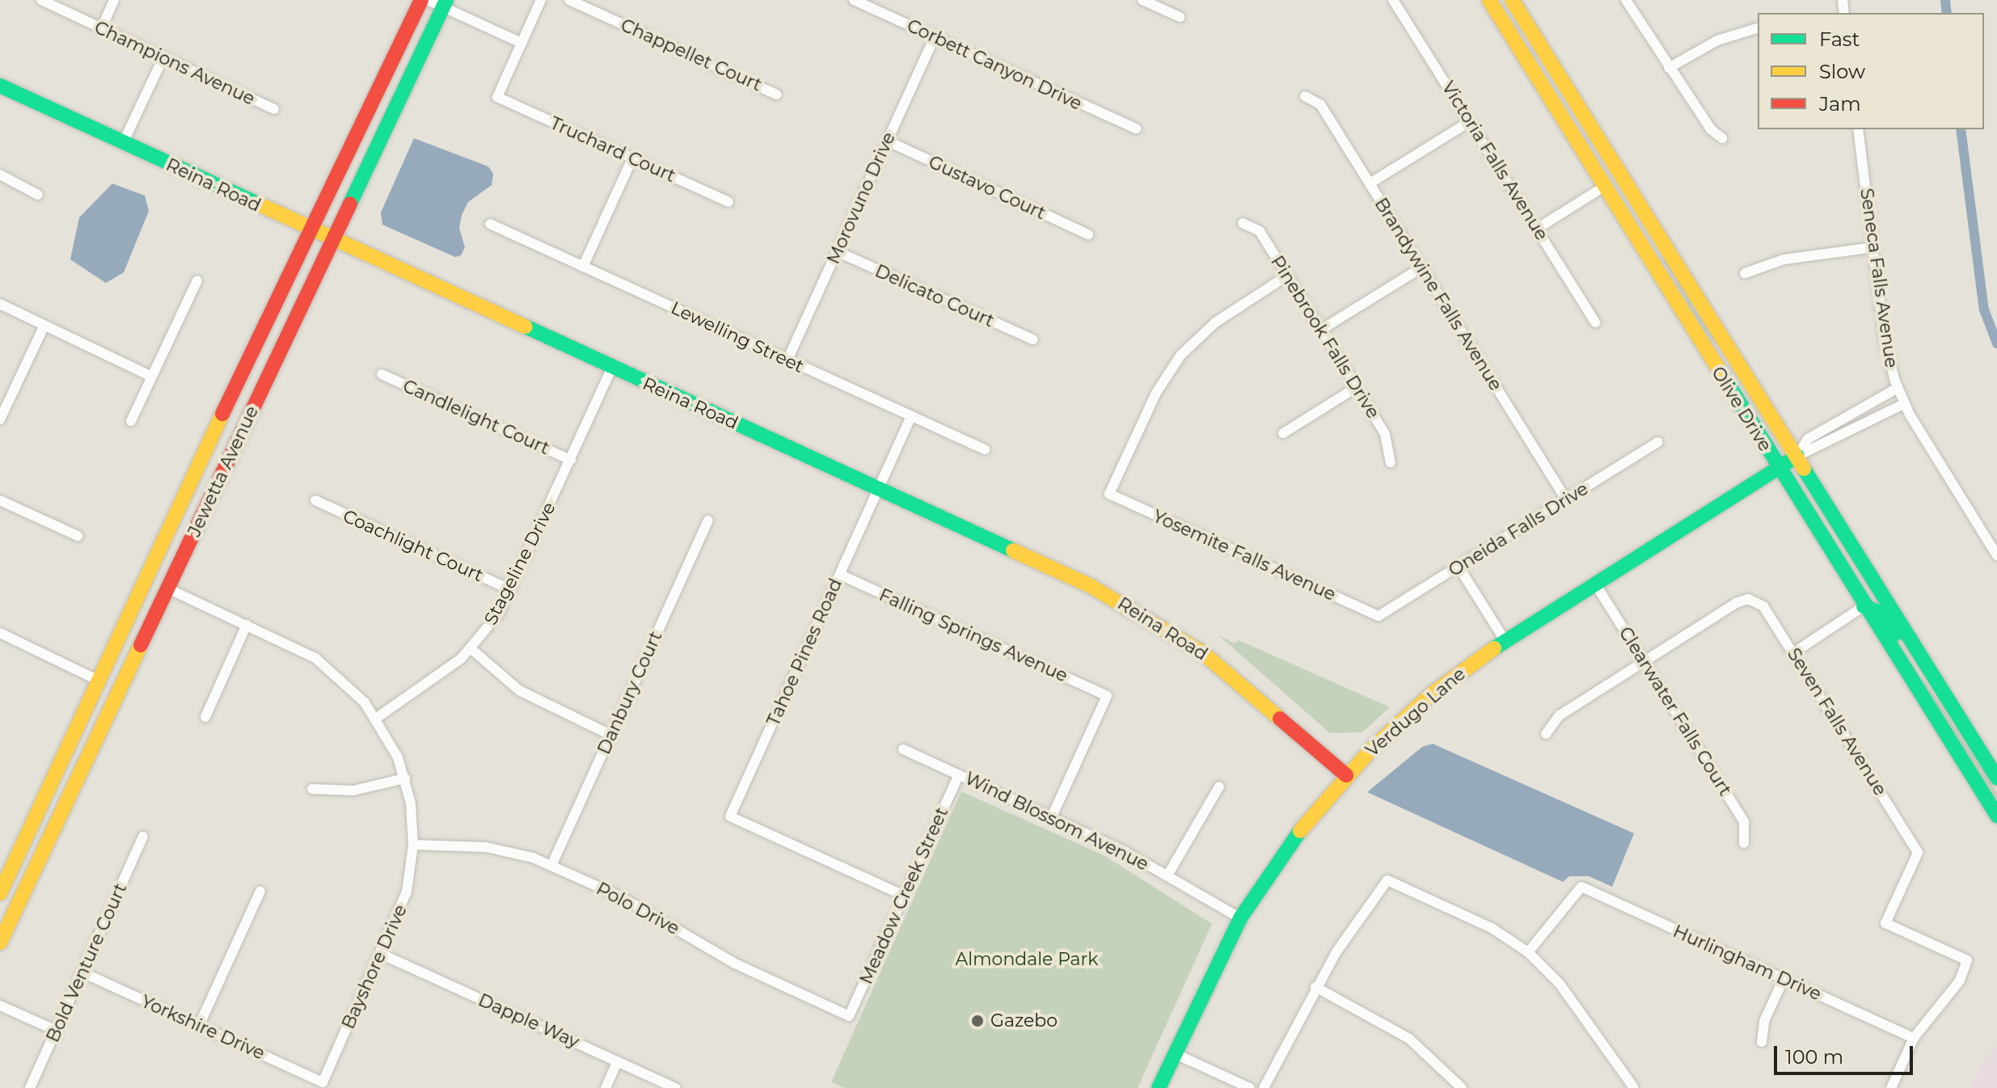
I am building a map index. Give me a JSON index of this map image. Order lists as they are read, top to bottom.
{
  "streets": {
    "street": [
      "Chappellet Court",
      "Champions Avenue",
      "Corbett Canyon Drive",
      "Truchard Court",
      "Victoria Falls Avenue",
      "Reina Road",
      "Gustavo Court",
      "Morovuno Drive",
      "Seneca Falls Avenue",
      "Brandywine Falls Avenue",
      "Delicato Court",
      "Lewelling Street",
      "Pinebrook Falls Drive",
      "Olive Drive",
      "Candlelight Court",
      "Jewetta Avenue",
      "Oneida Falls Drive",
      "Coachlight Court",
      "Yosemite Falls Avenue",
      "Stageline Drive",
      "Falling Springs Avenue",
      "Tahoe Pines Road",
      "Danbury Court",
      "Clearwater Falls Court",
      "Verdugo Lane",
      "Seven Falls Avenue",
      "Wind Blossom Avenue",
      "Meadow Creek Street",
      "Polo Drive",
      "Bold Venture Court",
      "Hurlingham Drive",
      "Bayshore Drive",
      "Dapple Way",
      "Yorkshire Drive"
    ]
  },
  "crossings": [
    ["Corbett Canyon Drive", "Morovuno Drive"],
    ["Reina Road", "Jewetta Avenue"],
    ["Reina Road", "Stageline Drive"],
    ["Reina Road", "Tahoe Pines Road"],
    ["Reina Road", "Verdugo Lane"],
    ["Gustavo Court", "Morovuno Drive"],
    ["Morovuno Drive", "Delicato Court"],
    ["Morovuno Drive", "Lewelling Street"],
    ["Brandywine Falls Avenue", "Oneida Falls Drive"],
    ["Lewelling Street", "Tahoe Pines Road"],
    ["Pinebrook Falls Drive", "Yosemite Falls Avenue"],
    ["Olive Drive", "Verdugo Lane"],
    ["Candlelight Court", "Stageline Drive"],
    ["Jewetta Avenue", "Bayshore Drive"],
    ["Oneida Falls Drive", "Yosemite Falls Avenue"],
    ["Coachlight Court", "Stageline Drive"],
    ["Stageline Drive", "Bayshore Drive"],
    ["Falling Springs Avenue", "Tahoe Pines Road"],
    ["Falling Springs Avenue", "Wind Blossom Avenue"],
    ["Tahoe Pines Road", "Meadow Creek Street"],
    ["Danbury Court", "Polo Drive"],
    ["Clearwater Falls Court", "Verdugo Lane"],
    ["Clearwater Falls Court", "Seven Falls Avenue"],
    ["Verdugo Lane", "Wind Blossom Avenue"],
    ["Seven Falls Avenue", "Hurlingham Drive"],
    ["Wind Blossom Avenue", "Meadow Creek Street"],
    ["Meadow Creek Street", "Polo Drive"],
    ["Polo Drive", "Bayshore Drive"],
    ["Bold Venture Court", "Yorkshire Drive"],
    ["Bayshore Drive", "Dapple Way"],
    ["Bayshore Drive", "Yorkshire Drive"]
  ],
  "parks": ["Almondale Park"],
  "places": ["Gazebo"],
  "legend": ["Fast", "Slow", "Jam"],
  "scale_bar": "100 m"
}
